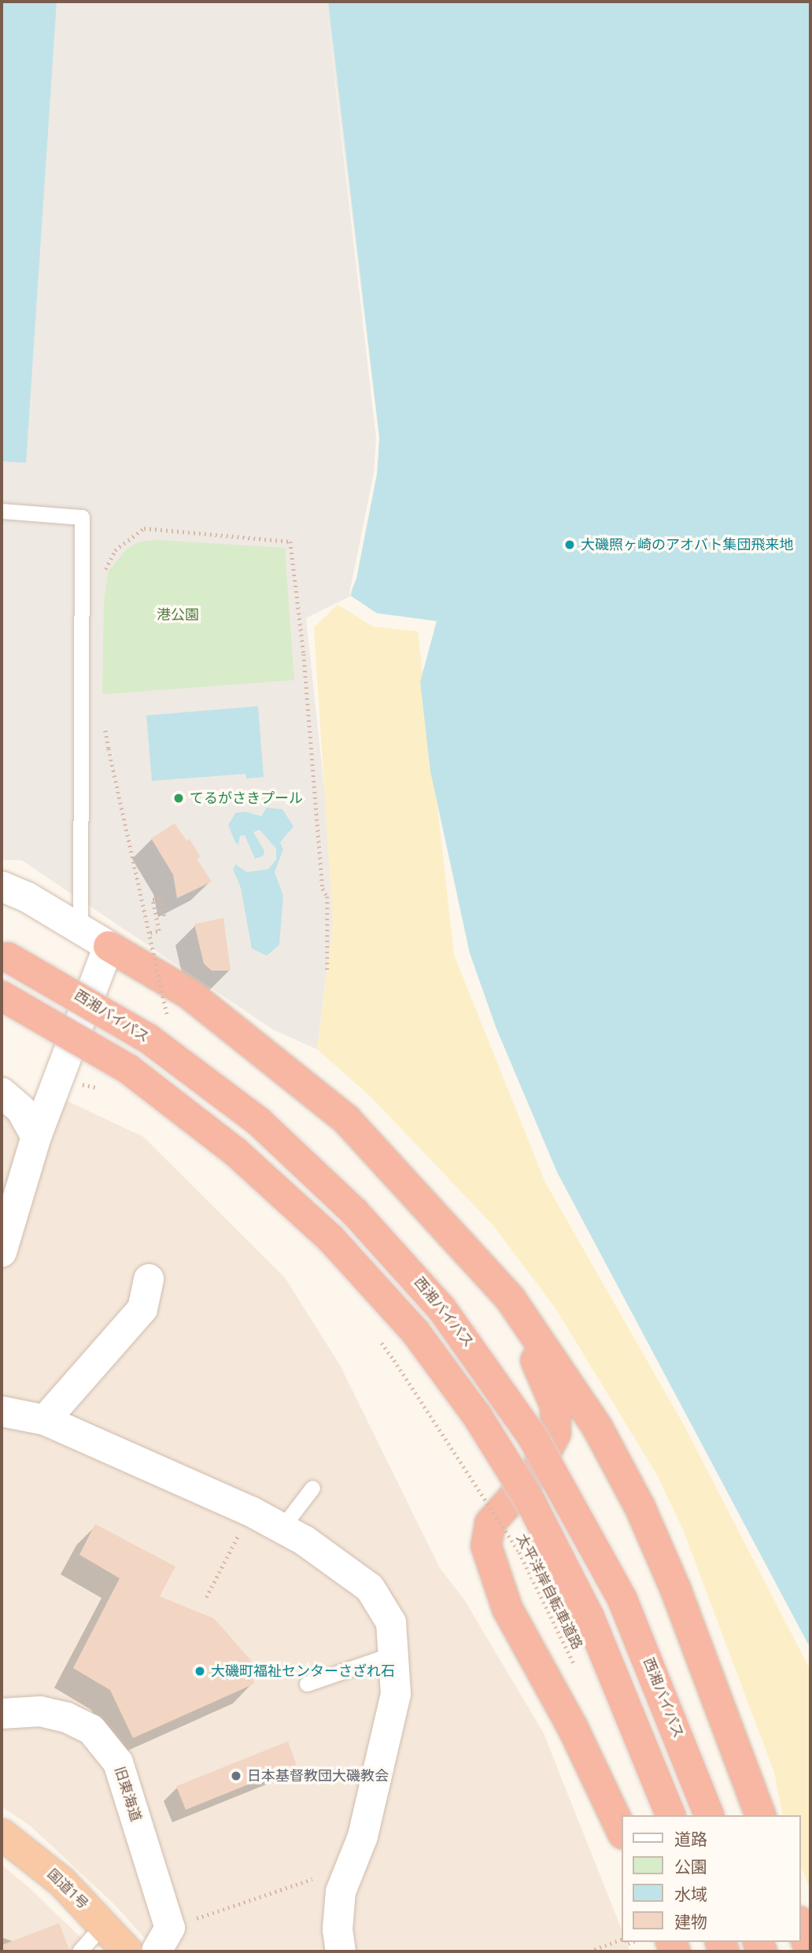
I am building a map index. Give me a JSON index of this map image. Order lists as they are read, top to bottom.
{
  "streets": {
    "highway": ["西湘バイパス", "国道1号"],
    "street": ["旧東海道"],
    "path": ["太平洋岸自転車道路"]
  },
  "parks": ["港公園"],
  "places": [
    "大磯照ヶ崎のアオバト集団飛来地",
    "てるがさきプール",
    "大磯町福祉センターさざれ石",
    "日本基督教団大磯教会"
  ],
  "legend": [
    "道路",
    "公園",
    "水域",
    "建物"
  ]
}
